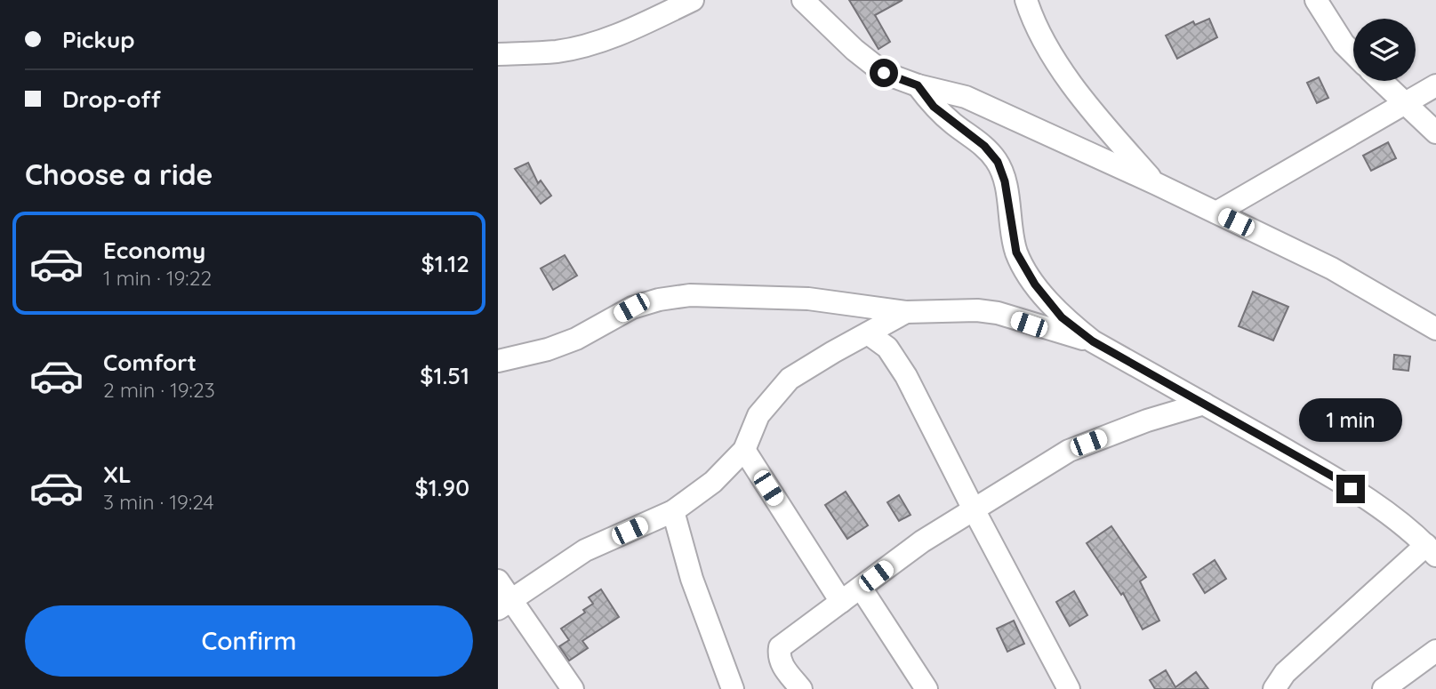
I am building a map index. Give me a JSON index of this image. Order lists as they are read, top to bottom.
{
  "page": {
    "banner": ["Pickup", "Drop-off"],
    "heading": "Choose a ride",
    "list": [
      {
        "name": "Economy",
        "note": "1 min · 19:22",
        "value": "$1.12"
      },
      {
        "name": "Comfort",
        "note": "2 min · 19:23",
        "value": "$1.51"
      },
      {
        "name": "XL",
        "note": "3 min · 19:24",
        "value": "$1.90"
      }
    ],
    "bubble": "1 min",
    "buttons": "Confirm"
  }
}
